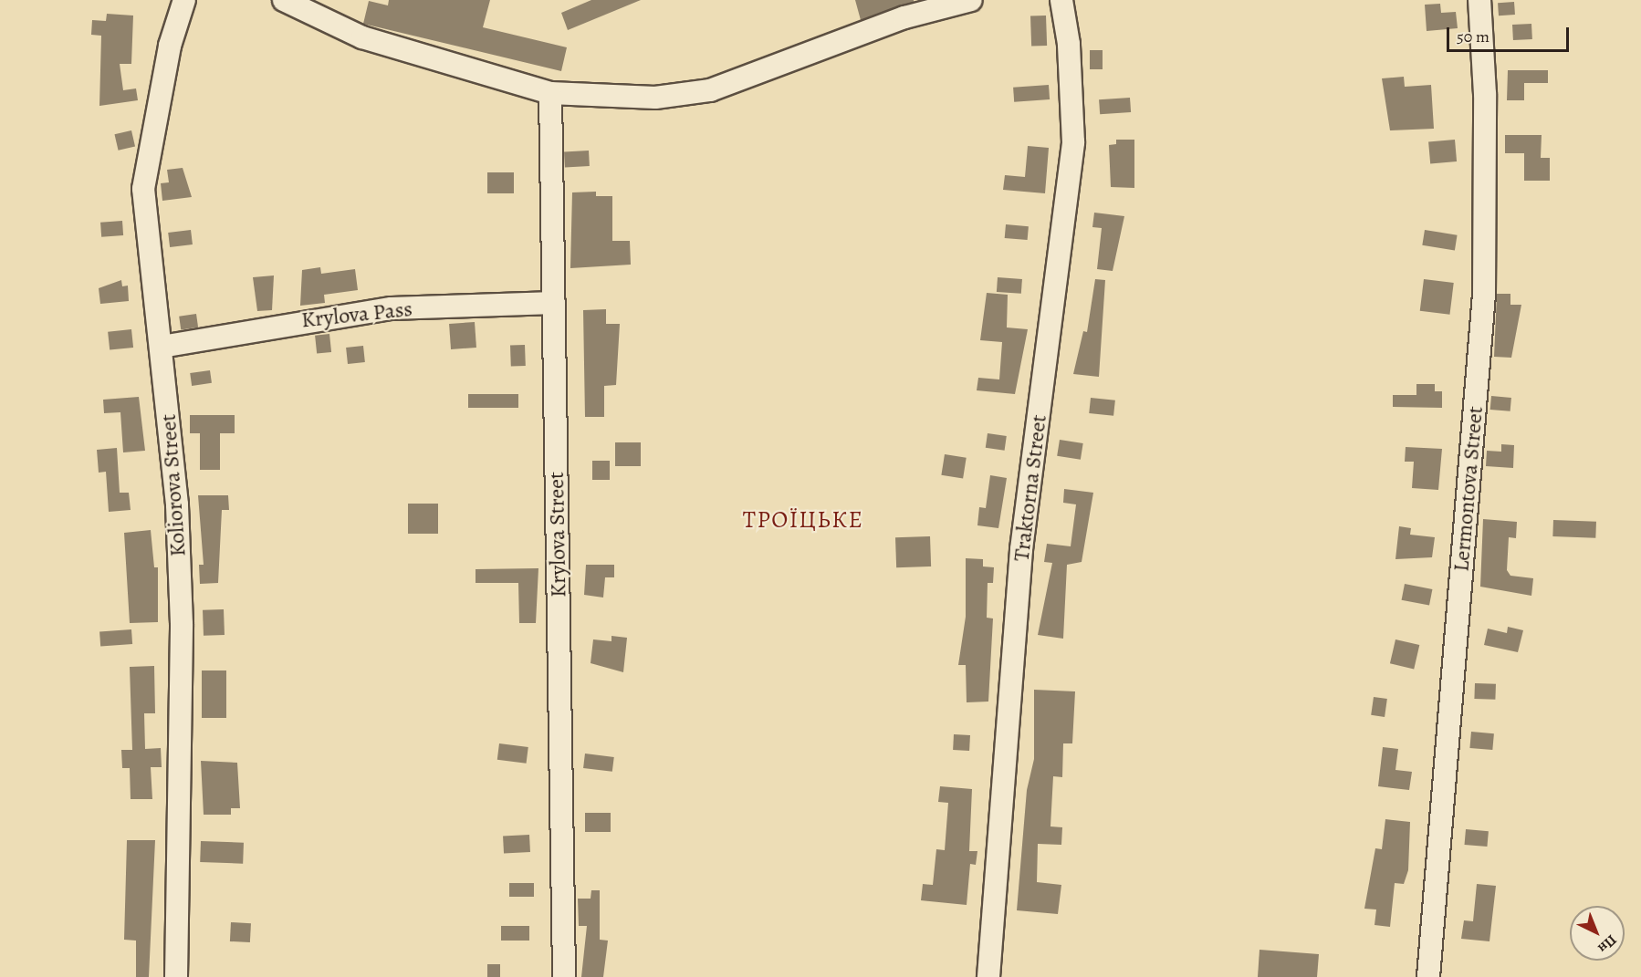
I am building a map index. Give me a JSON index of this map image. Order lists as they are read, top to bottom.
{
  "streets": {
    "street": [
      "Krylova Pass",
      "Koliorova Street",
      "Traktorna Street",
      "Lermontova Street",
      "Krylova Street"
    ]
  },
  "crossings": [
    ["Krylova Pass", "Koliorova Street"],
    ["Krylova Pass", "Krylova Street"]
  ],
  "districts": ["ТРОЇЦЬКЕ"],
  "scale_bar": "50 m",
  "north": "bottom right"
}
